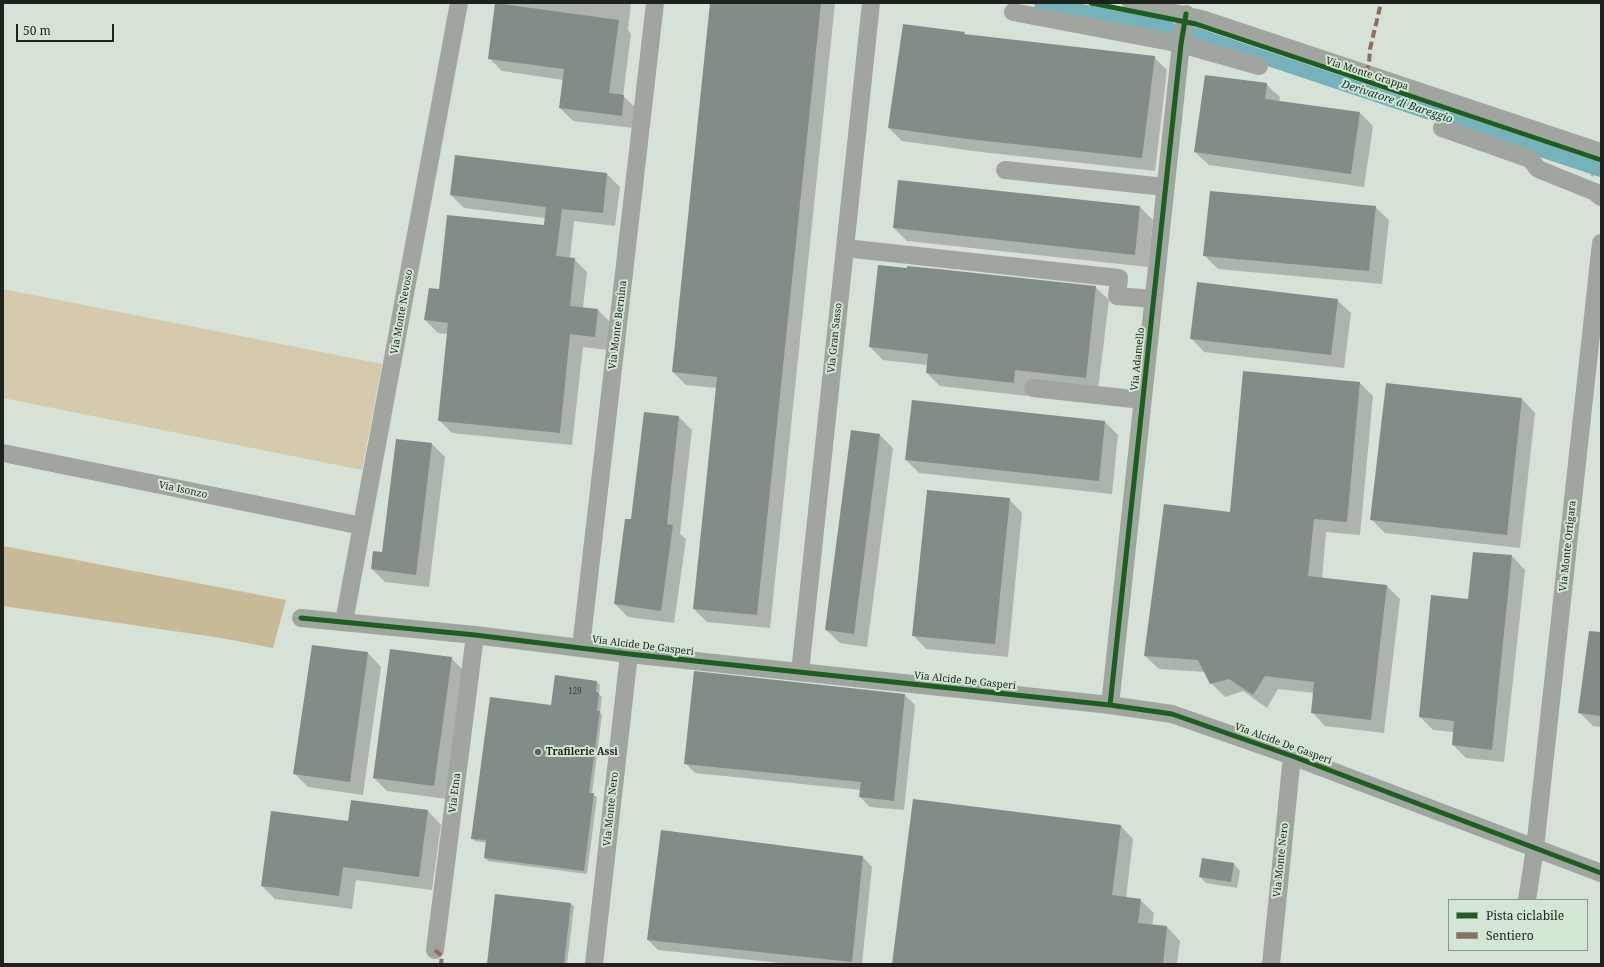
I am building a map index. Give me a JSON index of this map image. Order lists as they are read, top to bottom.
{
  "streets": {
    "street": [
      "Via Monte Grappa",
      "Via Monte Nevoso",
      "Via Monte Bernina",
      "Via Gran Sasso",
      "Via Adamello",
      "Via Isonzo",
      "Via Monte Ortigara",
      "Via Alcide De Gasperi",
      "Via Etna",
      "Via Monte Nero"
    ]
  },
  "crossings": [
    ["Via Monte Grappa", "Via Adamello"],
    ["Via Monte Nevoso", "Via Isonzo"],
    ["Via Monte Nevoso", "Via Alcide De Gasperi"],
    ["Via Monte Bernina", "Via Alcide De Gasperi"],
    ["Via Gran Sasso", "Via Alcide De Gasperi"],
    ["Via Adamello", "Via Alcide De Gasperi"],
    ["Via Monte Ortigara", "Via Alcide De Gasperi"],
    ["Via Alcide De Gasperi", "Via Etna"],
    ["Via Alcide De Gasperi", "Via Monte Nero"]
  ],
  "water": ["Derivatore di Bareggio"],
  "places": ["Trafilerie Assi"],
  "house_numbers": ["129"],
  "legend": ["Pista ciclabile", "Sentiero"],
  "scale_bar": "50 m"
}
